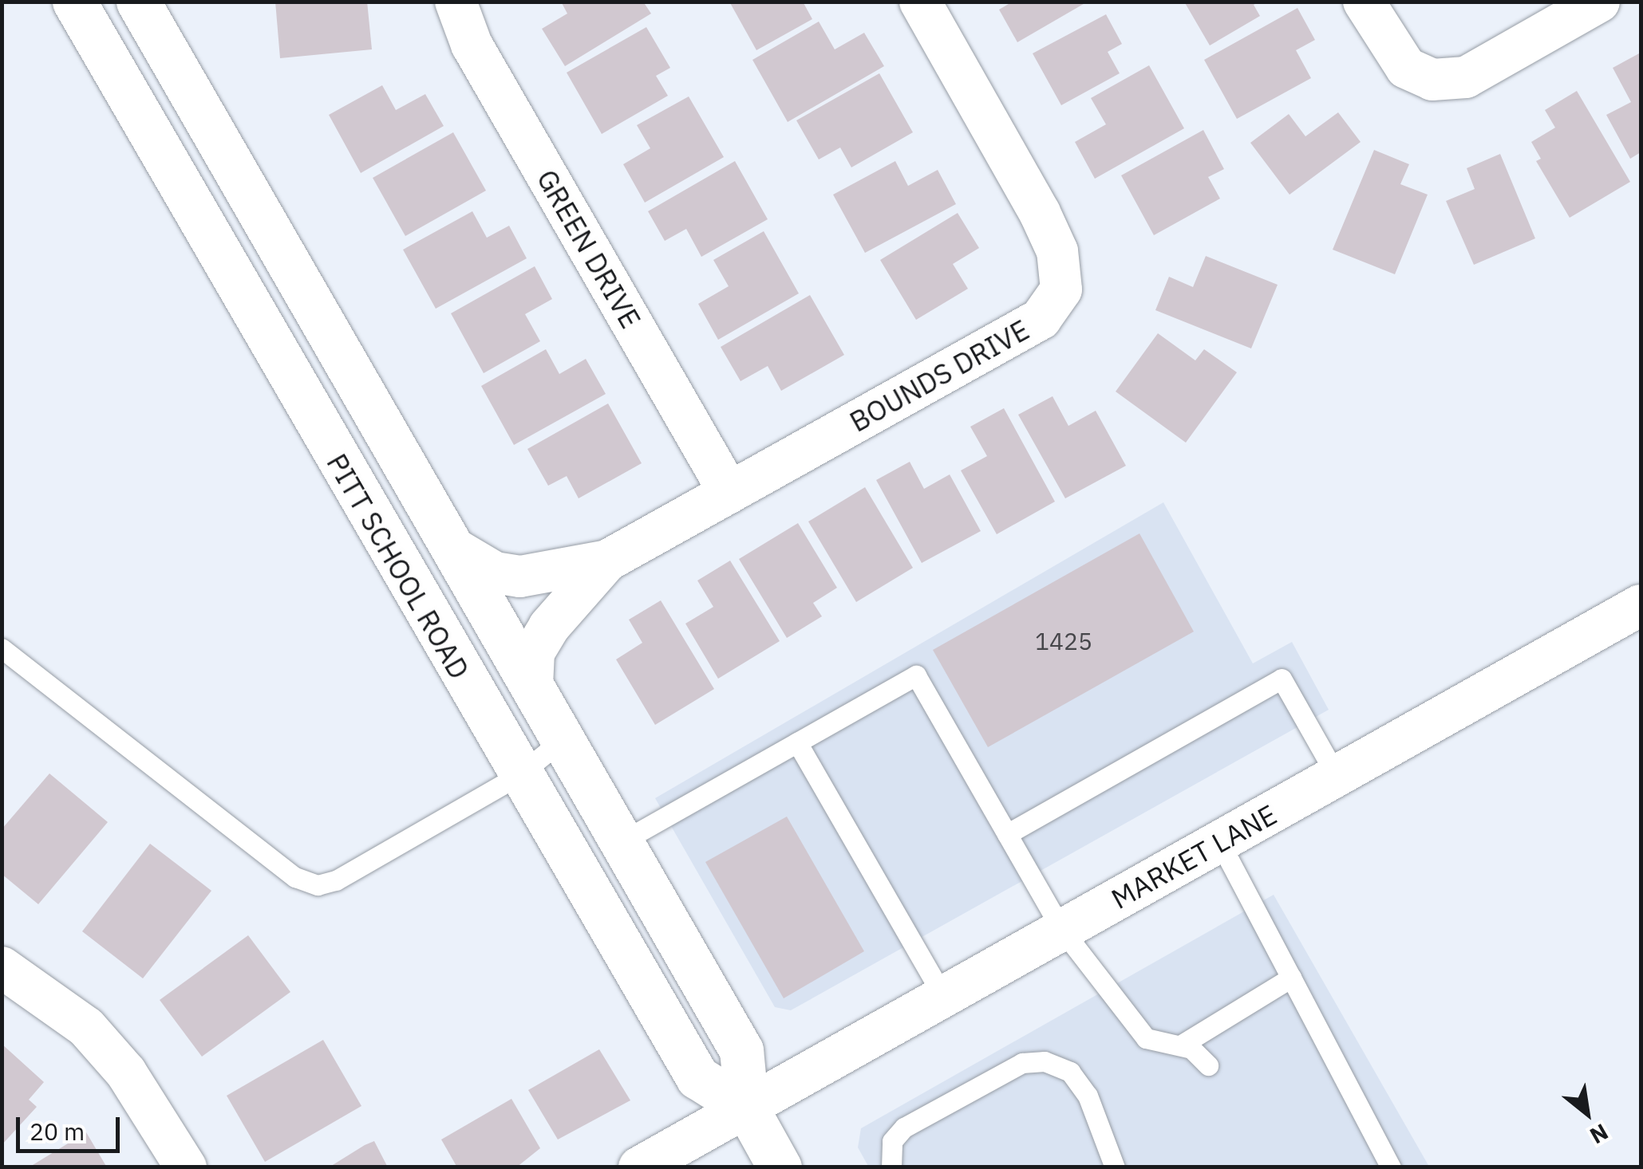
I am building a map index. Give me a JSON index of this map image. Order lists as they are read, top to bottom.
{
  "streets": {
    "main road": ["PITT SCHOOL ROAD"],
    "street": ["GREEN DRIVE", "BOUNDS DRIVE", "MARKET LANE"]
  },
  "crossings": [
    ["GREEN DRIVE", "BOUNDS DRIVE"],
    ["BOUNDS DRIVE", "PITT SCHOOL ROAD"],
    ["PITT SCHOOL ROAD", "MARKET LANE"]
  ],
  "house_numbers": ["1425"],
  "scale_bar": "20 m",
  "north": "bottom right"
}
